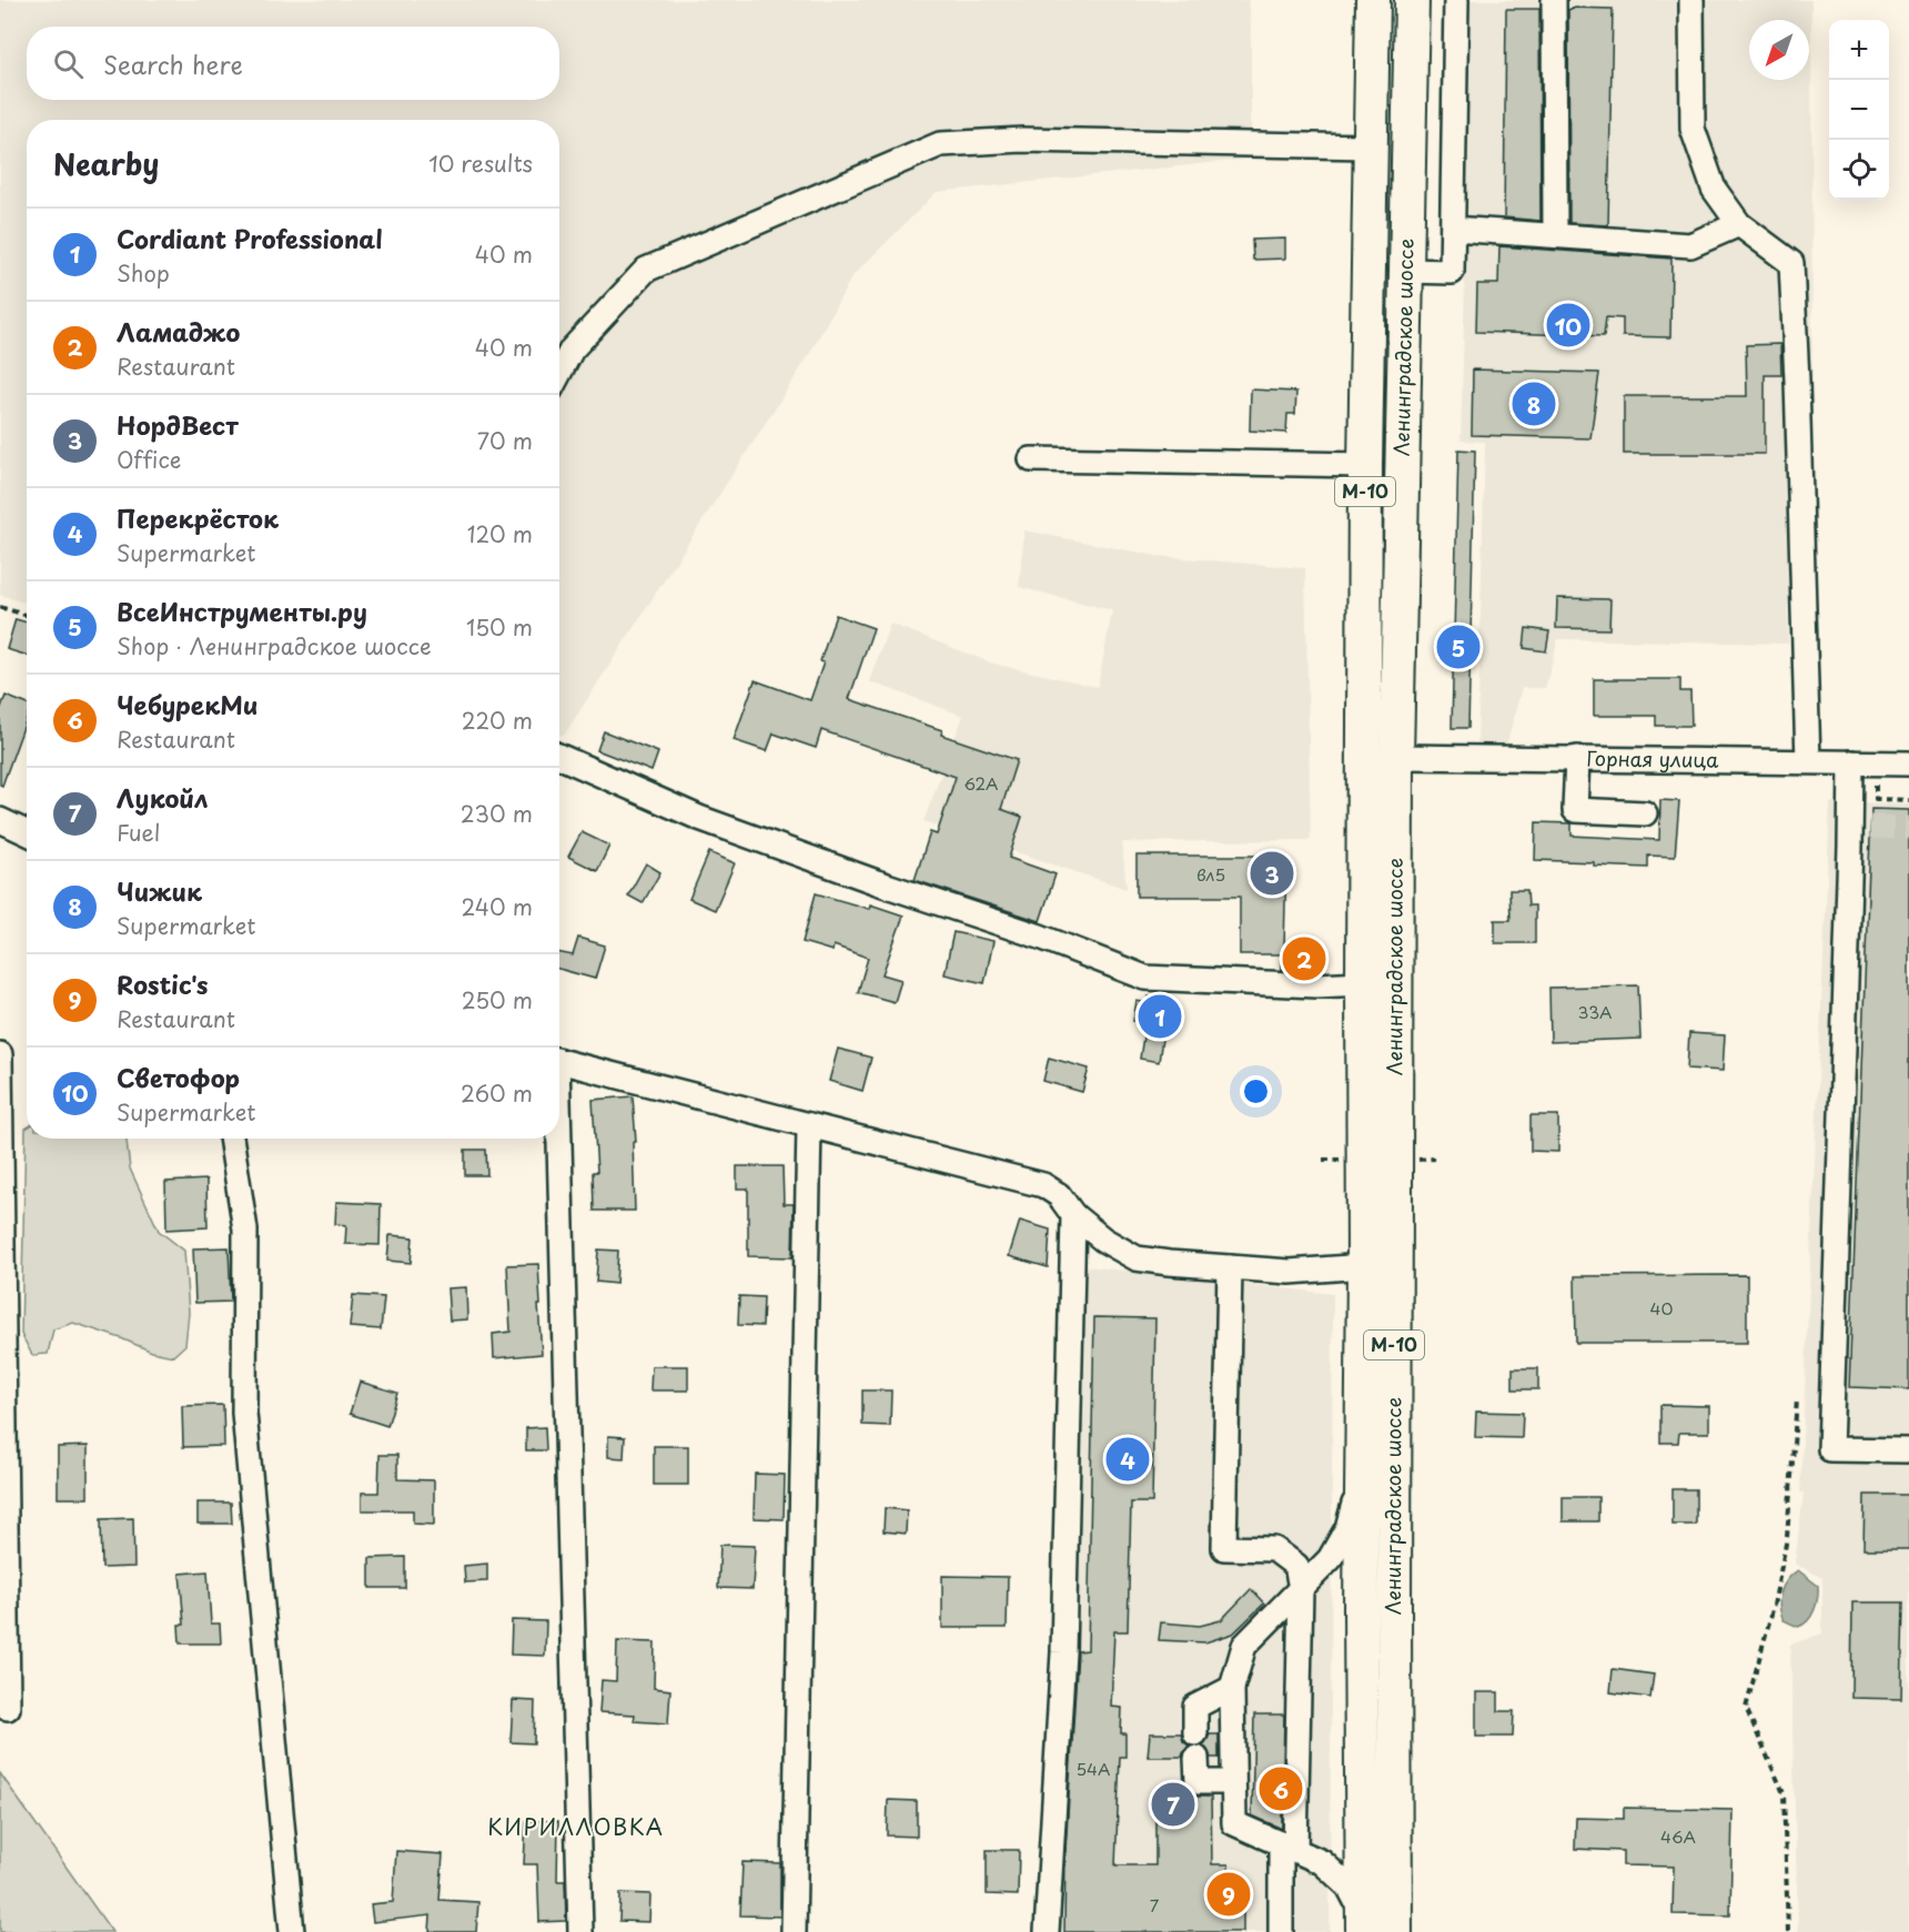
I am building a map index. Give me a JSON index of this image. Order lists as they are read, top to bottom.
{
  "streets": {
    "highway": ["Ленинградское шоссе", "М-10"],
    "street": ["Горная улица"]
  },
  "crossings": [
    ["Ленинградское шоссе", "Горная улица"]
  ],
  "districts": ["КИРИЛЛОВКА"],
  "house_numbers": [
    "62А",
    "вл5",
    "33А",
    "40",
    "54А",
    "46А",
    "7"
  ],
  "north": "bottom left",
  "page": {
    "map_buttons": ["+", "−"],
    "search": "Search here",
    "heading": ["Nearby", "10 results"],
    "list": [
      {
        "mark": "1",
        "name": "Cordiant Professional",
        "note": "Shop",
        "value": "40 m"
      },
      {
        "mark": "2",
        "name": "Ламаджо",
        "note": "Restaurant",
        "value": "40 m"
      },
      {
        "mark": "3",
        "name": "НордВест",
        "note": "Office",
        "value": "70 m"
      },
      {
        "mark": "4",
        "name": "Перекрёсток",
        "note": "Supermarket",
        "value": "120 m"
      },
      {
        "mark": "5",
        "name": "ВсеИнструменты.ру",
        "note": "Shop · Ленинградское шоссе",
        "value": "150 m"
      },
      {
        "mark": "6",
        "name": "ЧебурекМи",
        "note": "Restaurant",
        "value": "220 m"
      },
      {
        "mark": "7",
        "name": "Лукойл",
        "note": "Fuel",
        "value": "230 m"
      },
      {
        "mark": "8",
        "name": "Чижик",
        "note": "Supermarket",
        "value": "240 m"
      },
      {
        "mark": "9",
        "name": "Rostic's",
        "note": "Restaurant",
        "value": "250 m"
      },
      {
        "mark": "10",
        "name": "Светофор",
        "note": "Supermarket",
        "value": "260 m"
      }
    ],
    "pins": [
      "10",
      "8",
      "5",
      "3",
      "2",
      "1",
      "4",
      "6",
      "7",
      "9"
    ]
  }
}
